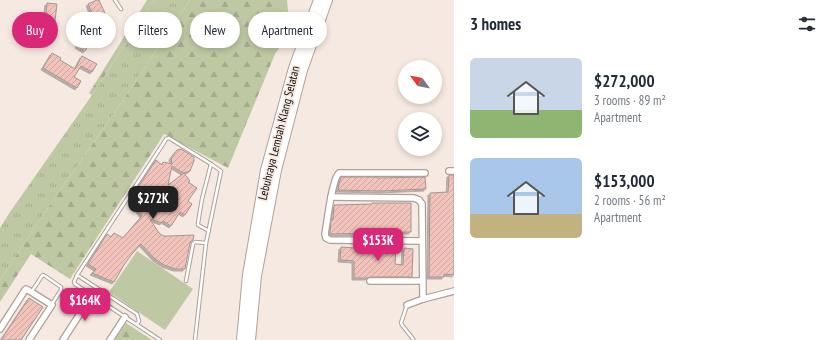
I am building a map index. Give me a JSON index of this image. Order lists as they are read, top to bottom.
{
  "streets": {
    "highway": ["Lebuhraya Lembah Klang Selatan"]
  },
  "north": "top left",
  "page": {
    "heading": "3 homes",
    "chip": [
      "Buy",
      "Rent",
      "Filters",
      "New",
      "Apartment"
    ],
    "list": [
      {
        "name": "$272,000",
        "note": "3 rooms · 89 m² · Apartment"
      },
      {
        "name": "$153,000",
        "note": "2 rooms · 56 m² · Apartment"
      }
    ],
    "price": ["$272K", "$153K", "$164K"]
  }
}
